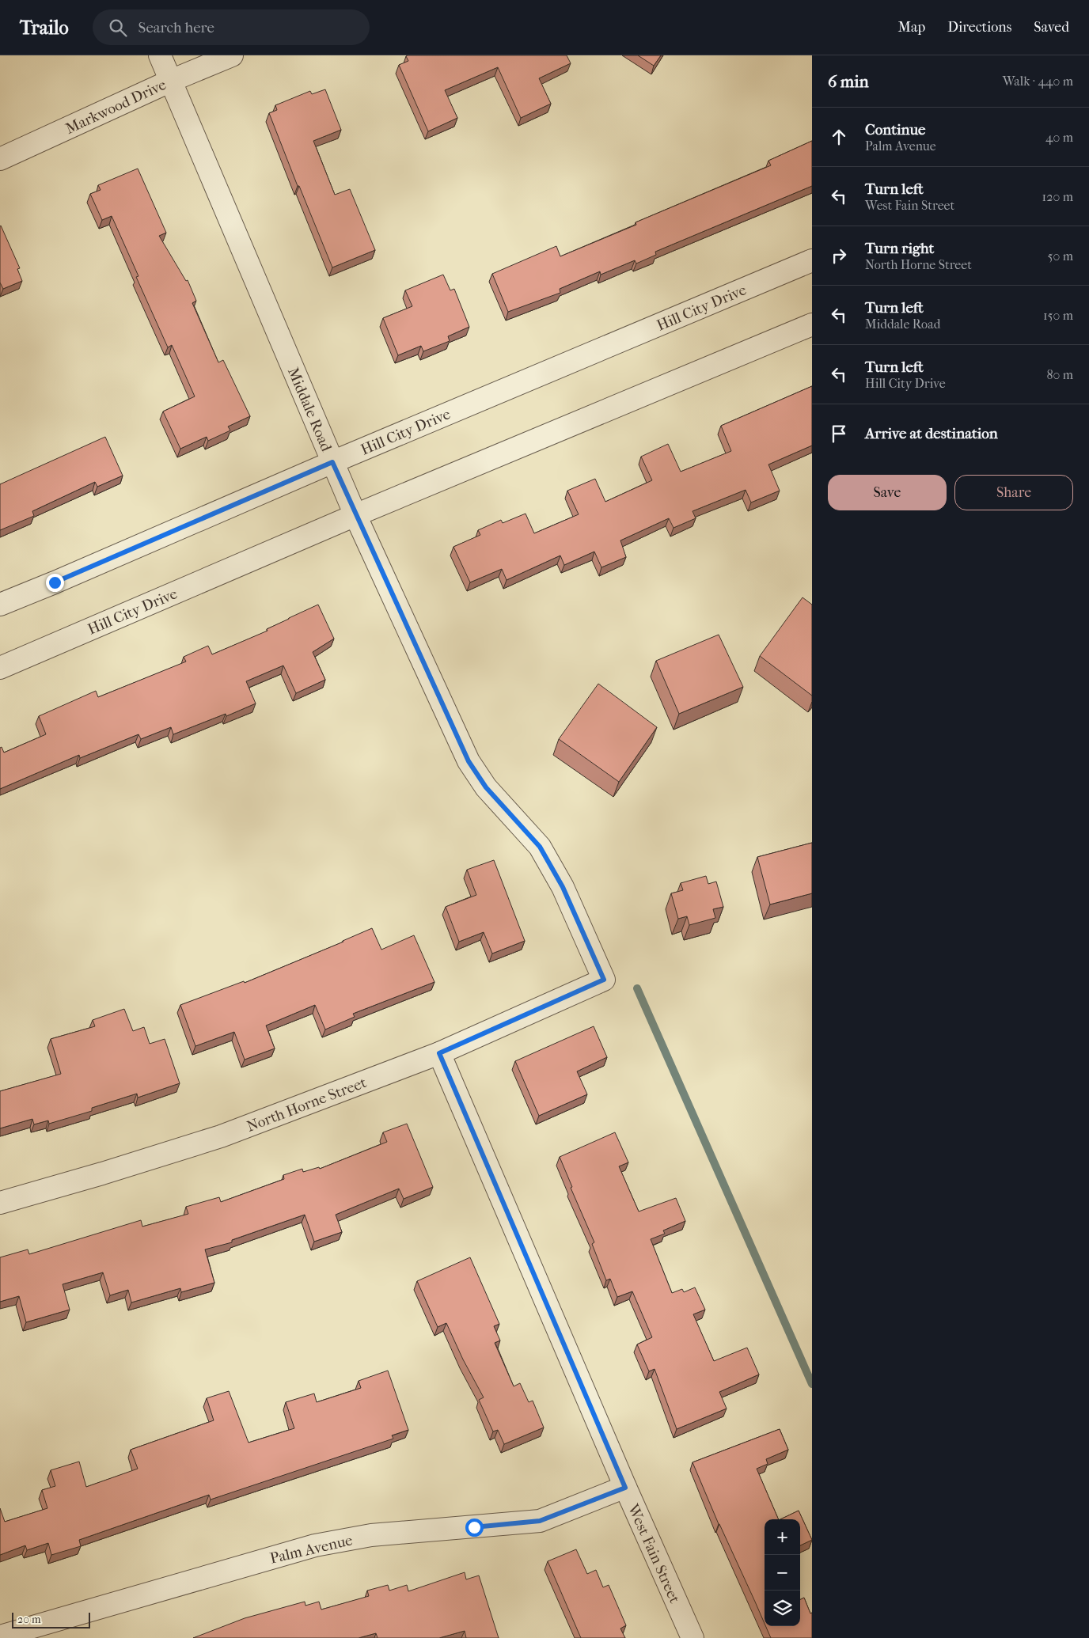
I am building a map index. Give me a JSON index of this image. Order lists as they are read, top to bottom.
{
  "streets": {
    "street": [
      "Markwood Drive",
      "Hill City Drive",
      "Middale Road",
      "North Horne Street",
      "Palm Avenue",
      "West Fain Street"
    ]
  },
  "crossings": [
    ["Markwood Drive", "Middale Road"],
    ["Hill City Drive", "Middale Road"],
    ["Middale Road", "North Horne Street"],
    ["North Horne Street", "West Fain Street"],
    ["Palm Avenue", "West Fain Street"]
  ],
  "scale_bar": "20 m",
  "page": {
    "header": "Trailo",
    "search": "Search here",
    "nav": ["Map", "Directions", "Saved"],
    "heading": ["6 min", "Walk · 440 m"],
    "list": [
      ["Continue", "Palm Avenue", "40 m"],
      ["Turn left", "West Fain Street", "120 m"],
      ["Turn right", "North Horne Street", "50 m"],
      ["Turn left", "Middale Road", "150 m"],
      ["Turn left", "Hill City Drive", "80 m"],
      "Arrive at destination"
    ],
    "buttons": ["Save", "Share"],
    "map_buttons": ["+", "−"],
    "scale": "20 m"
  }
}
